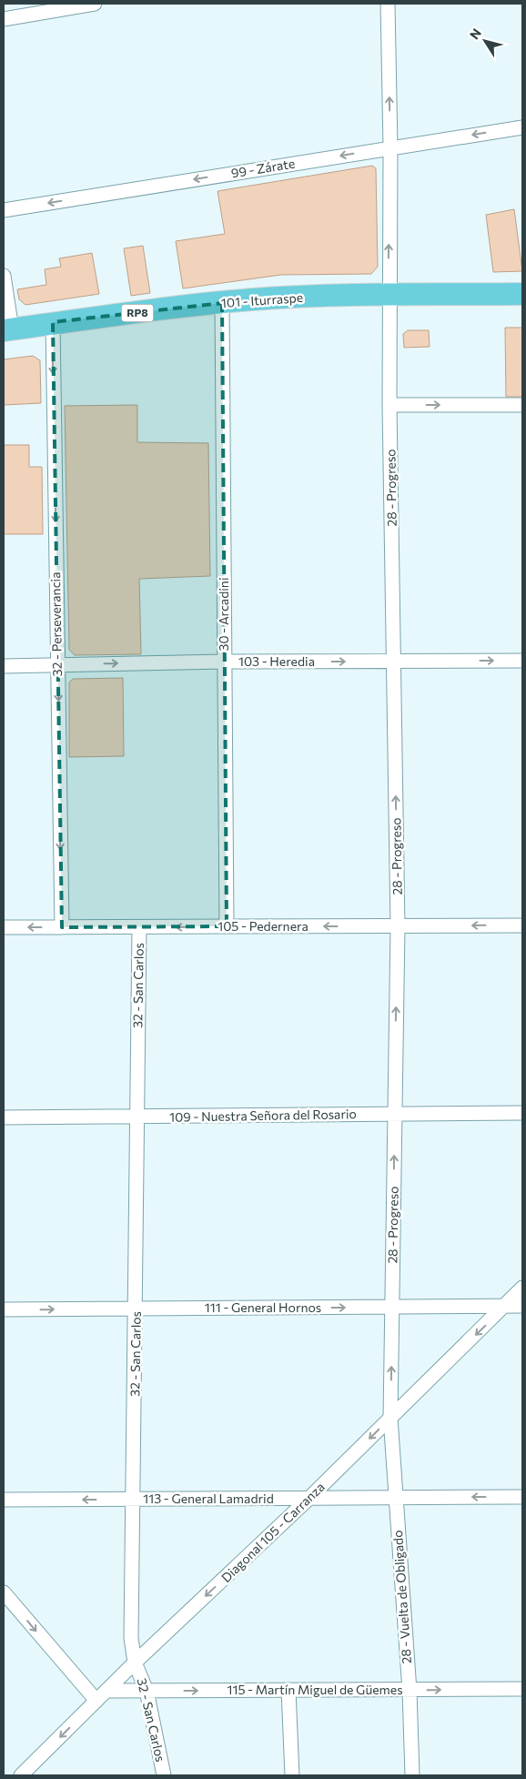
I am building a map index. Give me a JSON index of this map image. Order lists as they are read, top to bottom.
{
  "streets": {
    "main road": ["101 - Iturraspe", "RP8"],
    "street": [
      "99 - Zárate",
      "28 - Progreso",
      "30 - Arcadini",
      "32 - Perseverancia",
      "103 - Heredia",
      "105 - Pedernera",
      "32 - San Carlos",
      "109 - Nuestra Señora del Rosario",
      "111 - General Hornos",
      "113 - General Lamadrid",
      "Diagonal 105 - Carranza",
      "28 - Vuelta de Obligado",
      "115 - Martín Miguel de Güemes"
    ]
  },
  "crossings": [
    ["99 - Zárate", "28 - Progreso"],
    ["101 - Iturraspe", "28 - Progreso"],
    ["101 - Iturraspe", "30 - Arcadini"],
    ["101 - Iturraspe", "32 - Perseverancia"],
    ["28 - Progreso", "103 - Heredia"],
    ["28 - Progreso", "105 - Pedernera"],
    ["28 - Progreso", "109 - Nuestra Señora del Rosario"],
    ["28 - Progreso", "111 - General Hornos"],
    ["28 - Progreso", "Diagonal 105 - Carranza"],
    ["28 - Progreso", "28 - Vuelta de Obligado"],
    ["30 - Arcadini", "103 - Heredia"],
    ["30 - Arcadini", "105 - Pedernera"],
    ["32 - Perseverancia", "103 - Heredia"],
    ["32 - Perseverancia", "105 - Pedernera"],
    ["105 - Pedernera", "32 - San Carlos"],
    ["32 - San Carlos", "109 - Nuestra Señora del Rosario"],
    ["32 - San Carlos", "111 - General Hornos"],
    ["32 - San Carlos", "113 - General Lamadrid"],
    ["32 - San Carlos", "Diagonal 105 - Carranza"],
    ["32 - San Carlos", "115 - Martín Miguel de Güemes"],
    ["111 - General Hornos", "Diagonal 105 - Carranza"],
    ["113 - General Lamadrid", "Diagonal 105 - Carranza"],
    ["113 - General Lamadrid", "28 - Vuelta de Obligado"],
    ["Diagonal 105 - Carranza", "28 - Vuelta de Obligado"],
    ["Diagonal 105 - Carranza", "115 - Martín Miguel de Güemes"],
    ["28 - Vuelta de Obligado", "115 - Martín Miguel de Güemes"]
  ],
  "one_way": [
    "99 - Zárate",
    "28 - Progreso",
    "32 - Perseverancia",
    "103 - Heredia",
    "105 - Pedernera",
    "111 - General Hornos",
    "113 - General Lamadrid",
    "Diagonal 105 - Carranza",
    "115 - Martín Miguel de Güemes"
  ],
  "north": "top left"
}
